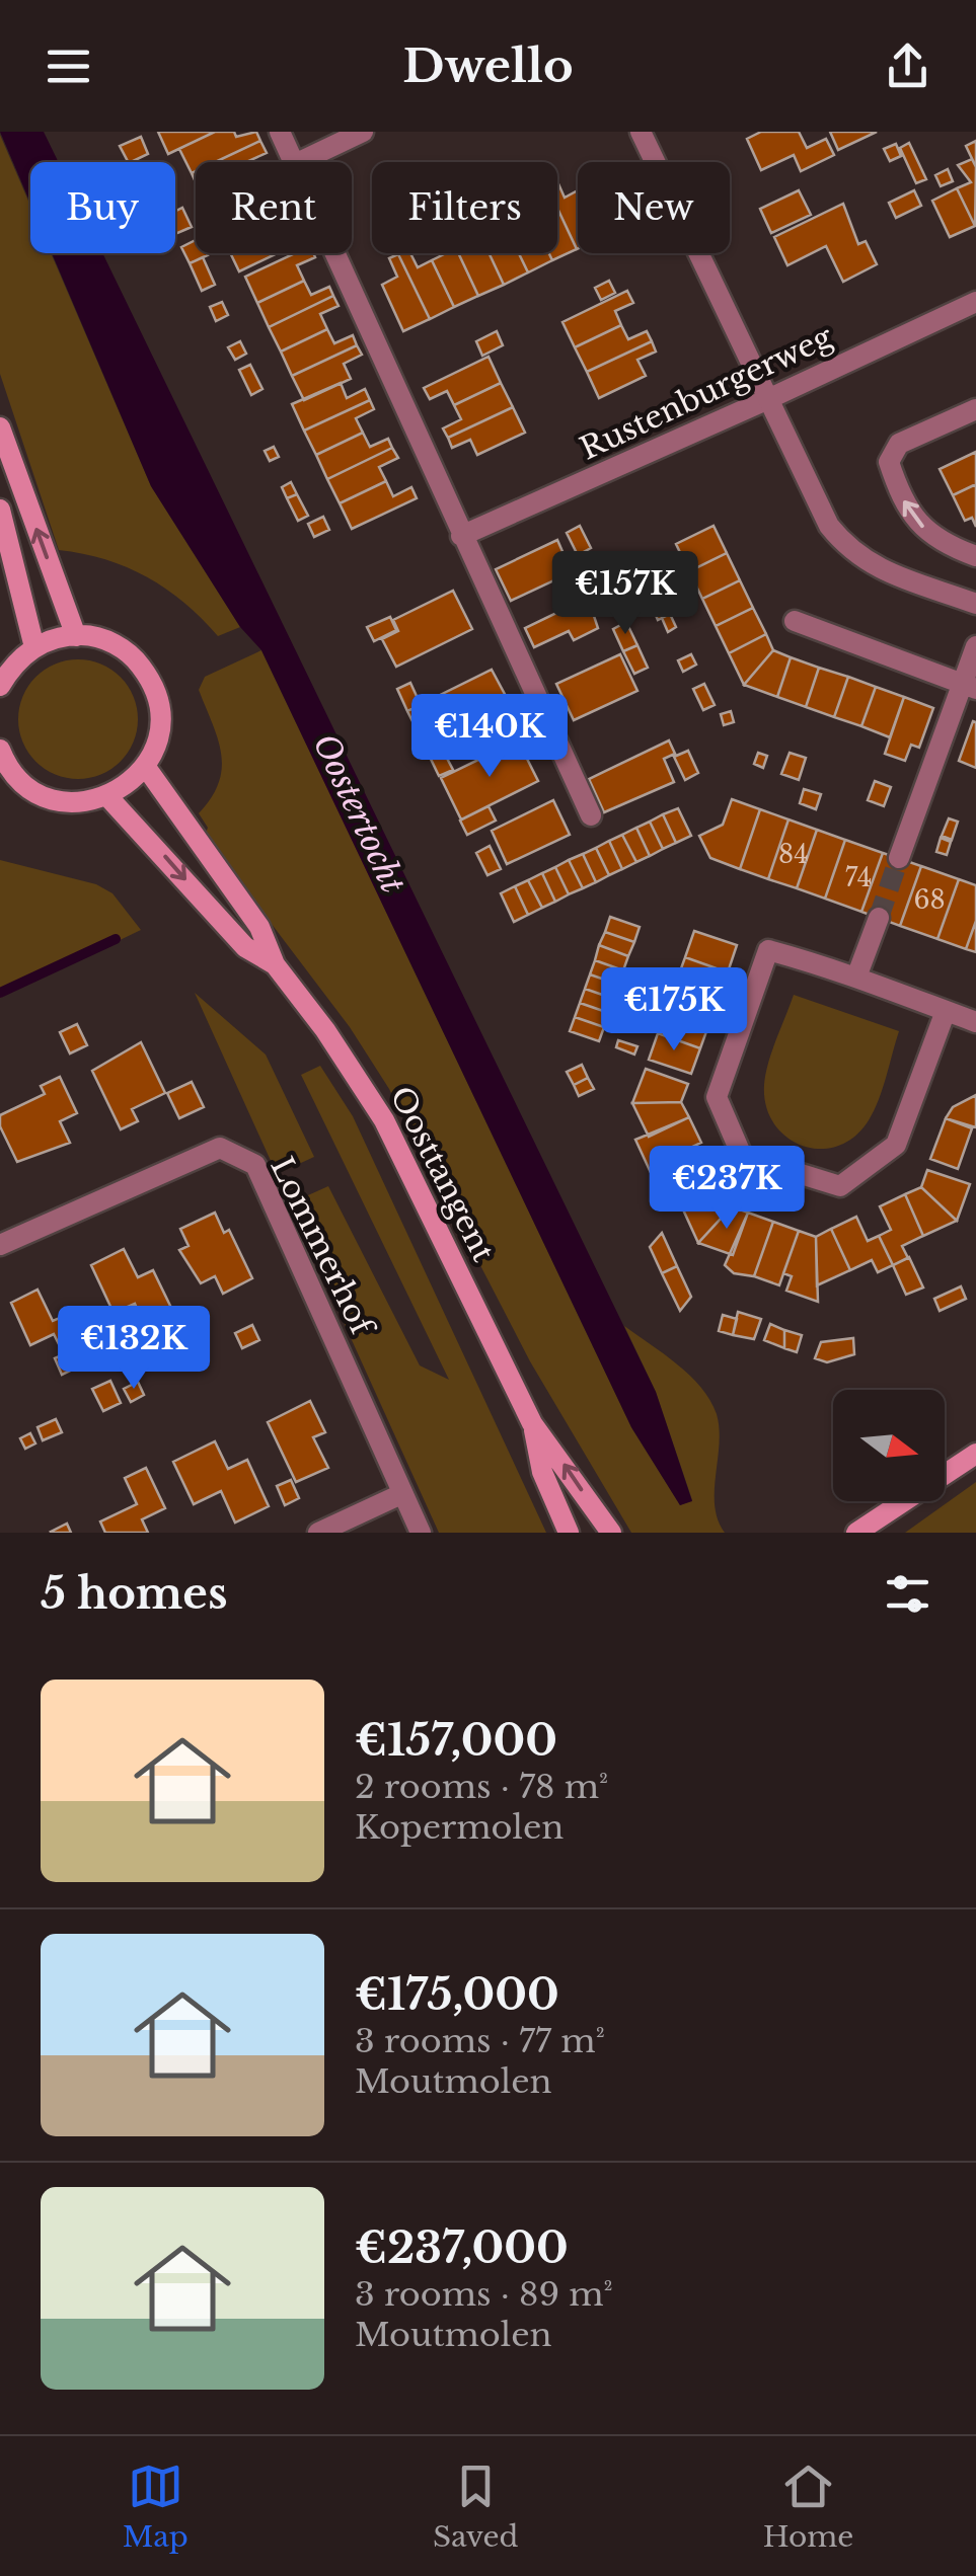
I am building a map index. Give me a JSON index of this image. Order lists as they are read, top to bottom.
{
  "streets": {
    "main road": ["Oosttangent"],
    "street": ["Rustenburgerweg", "Lommerhof"]
  },
  "water": ["Oostertocht"],
  "house_numbers": ["84", "74", "68"],
  "north": "right",
  "page": {
    "header": "Dwello",
    "chip": [
      "Buy",
      "Rent",
      "Filters",
      "New"
    ],
    "price": [
      "€157K",
      "€140K",
      "€175K",
      "€237K",
      "€132K"
    ],
    "heading": "5 homes",
    "list": [
      {
        "name": "€157,000",
        "note": "2 rooms · 78 m² · Kopermolen"
      },
      {
        "name": "€175,000",
        "note": "3 rooms · 77 m² · Moutmolen"
      },
      {
        "name": "€237,000",
        "note": "3 rooms · 89 m² · Moutmolen"
      }
    ],
    "tabs": ["Map", "Saved", "Home"]
  }
}
